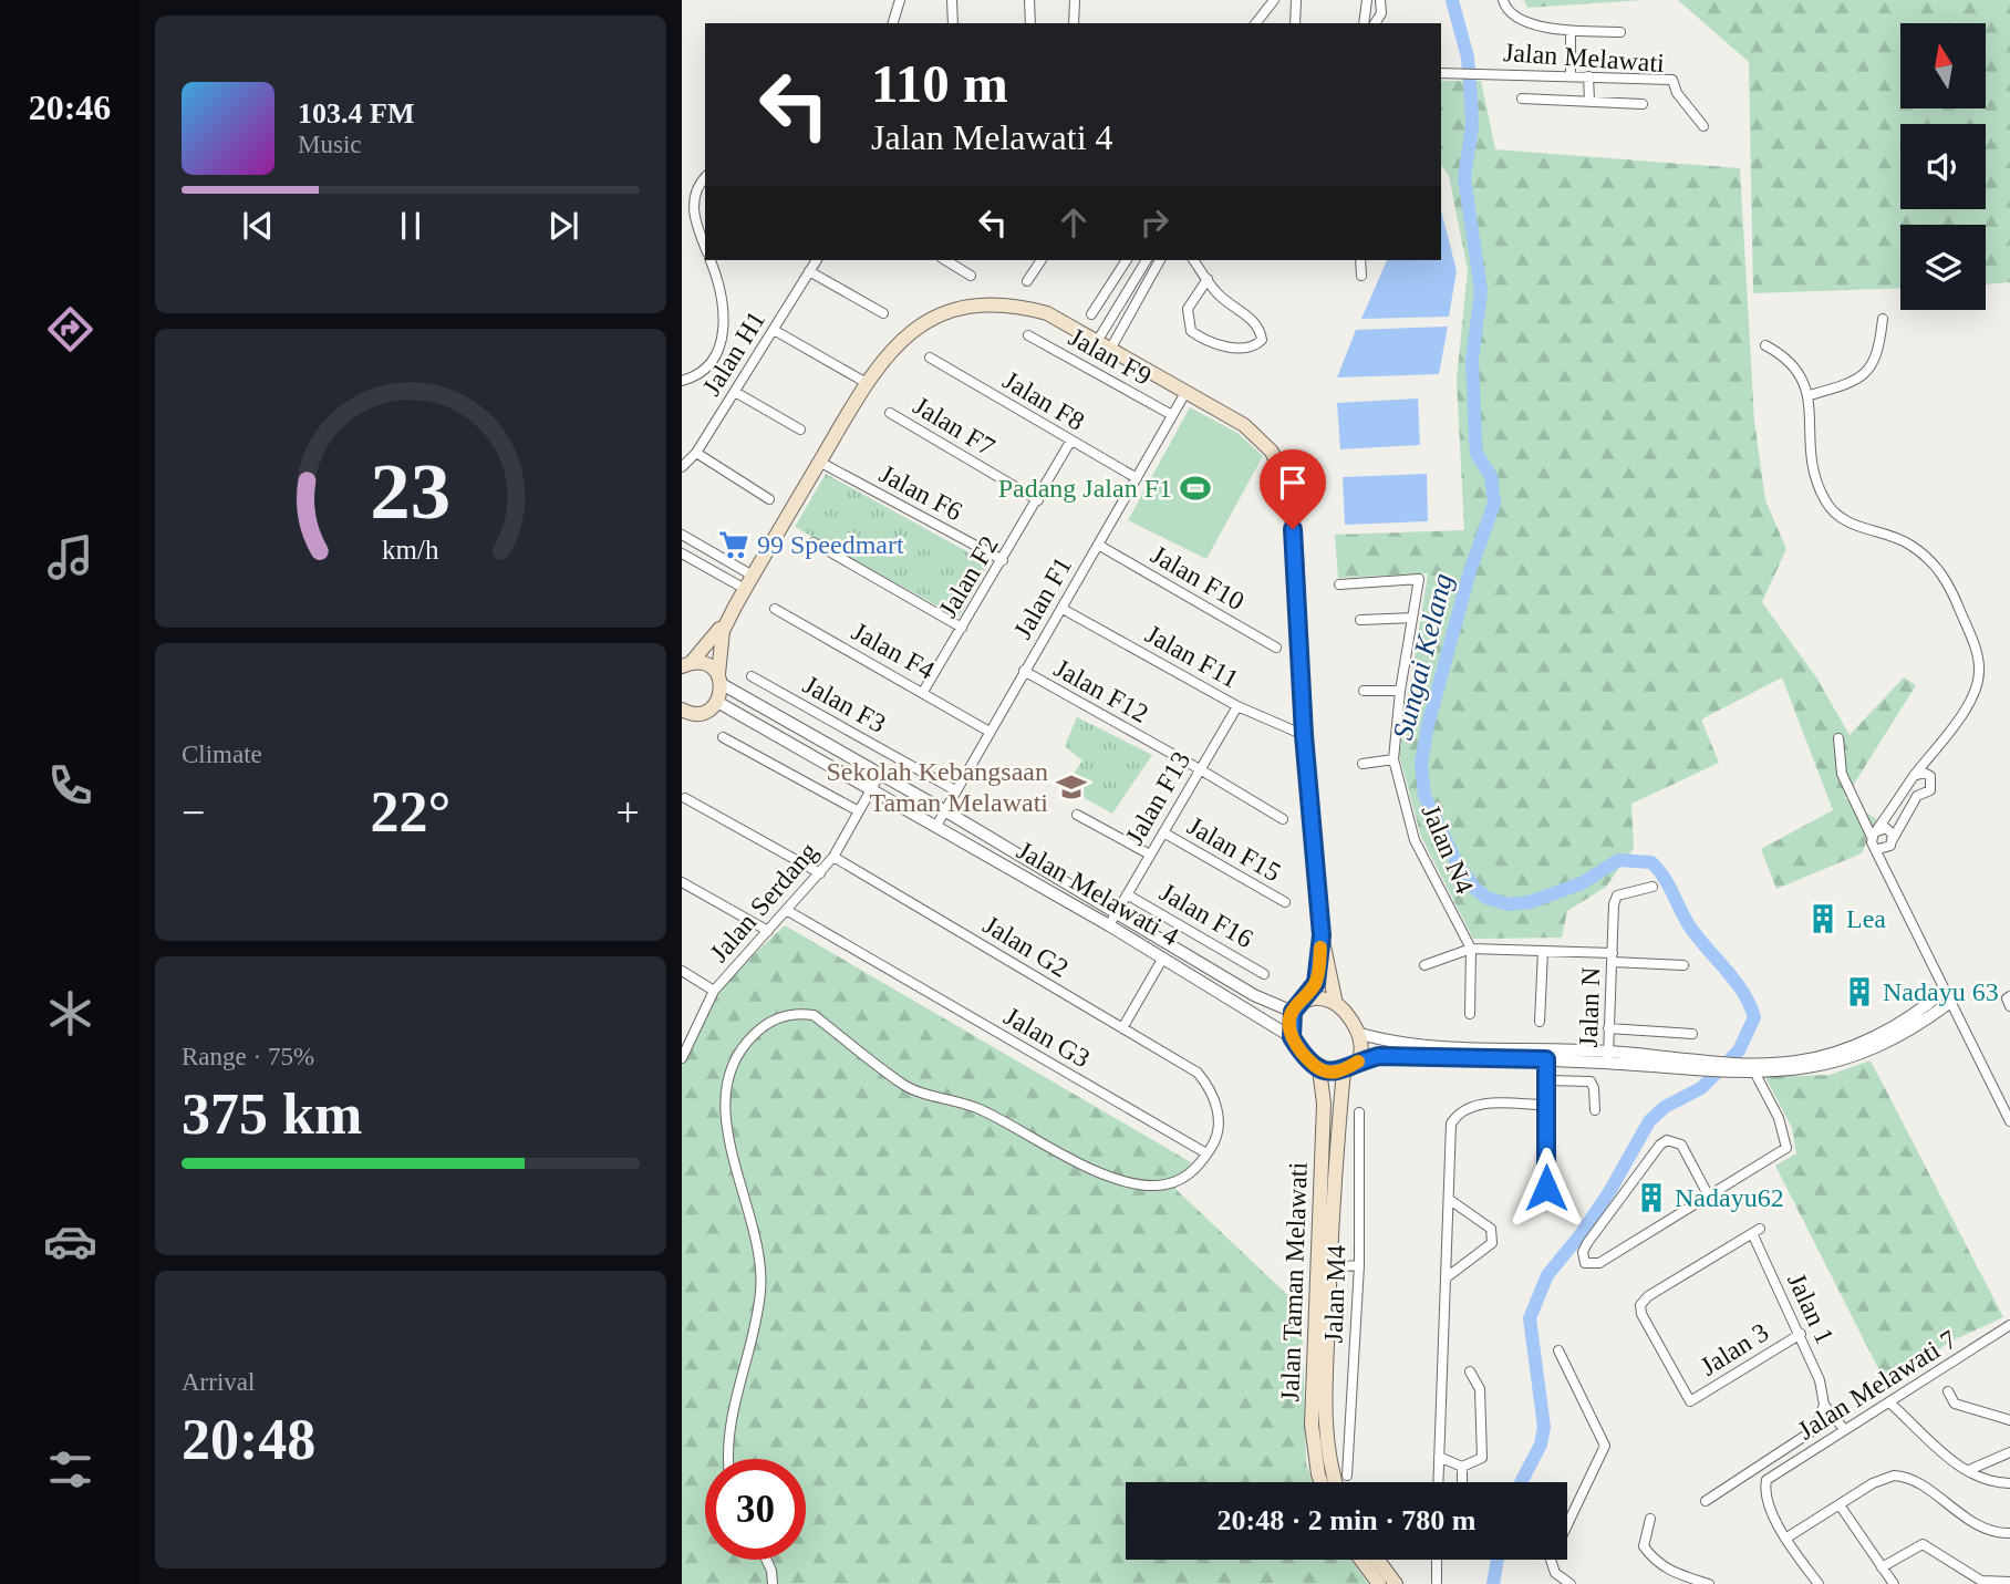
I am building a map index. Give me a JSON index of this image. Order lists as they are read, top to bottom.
{
  "streets": {
    "main road": ["Jalan Taman Melawati"],
    "street": [
      "Jalan Melawati",
      "Jalan H1",
      "Jalan F9",
      "Jalan F8",
      "Jalan F7",
      "Jalan F6",
      "Jalan F2",
      "Jalan F10",
      "Jalan F1",
      "Jalan F4",
      "Jalan F11",
      "Jalan F12",
      "Jalan F3",
      "Jalan F13",
      "Jalan F15",
      "Jalan N4",
      "Jalan Melawati 4",
      "Jalan Serdang",
      "Jalan F16",
      "Jalan G2",
      "Jalan N",
      "Jalan G3",
      "Jalan M4",
      "Jalan 1",
      "Jalan 3",
      "Jalan Melawati 7"
    ]
  },
  "crossings": [
    ["Jalan F9", "Jalan F1"],
    ["Jalan F8", "Jalan F2"],
    ["Jalan F8", "Jalan F1"],
    ["Jalan F7", "Jalan F2"],
    ["Jalan F6", "Jalan F2"],
    ["Jalan F2", "Jalan F4"],
    ["Jalan F10", "Jalan F1"],
    ["Jalan F1", "Jalan F4"],
    ["Jalan F1", "Jalan F11"],
    ["Jalan F1", "Jalan F12"],
    ["Jalan F1", "Jalan F3"],
    ["Jalan F1", "Jalan Melawati 4"],
    ["Jalan F11", "Jalan F13"],
    ["Jalan F12", "Jalan F13"],
    ["Jalan F13", "Jalan F15"],
    ["Jalan F13", "Jalan Melawati 4"],
    ["Jalan F13", "Jalan F16"],
    ["Jalan Melawati 4", "Jalan Serdang"],
    ["Jalan Melawati 4", "Jalan Taman Melawati"],
    ["Jalan Serdang", "Jalan G2"],
    ["Jalan Serdang", "Jalan G3"],
    ["Jalan G2", "Jalan G3"],
    ["Jalan 1", "Jalan 3"]
  ],
  "water": ["Sungai Kelang"],
  "places": {
    "sports": ["Padang Jalan F1"],
    "supermarket": ["99 Speedmart"],
    "school or university": ["Sekolah Kebangsaan Taman Melawati"],
    "building": ["Lea", "Nadayu 63", "Nadayu62"]
  },
  "north": "top",
  "page": {
    "tabs": "20:46",
    "turn": ["110 m", "Jalan Melawati 4"],
    "song": ["103.4 FM", "Music"],
    "tile": [
      "Climate",
      ["Range · 75%", "375 km"],
      ["Arrival", "20:48"]
    ],
    "heat": ["−", "22°", "+"],
    "limit": "30",
    "trip": "20:48 · 2 min · 780 m",
    "gauge": ["23", "km/h"]
  }
}
